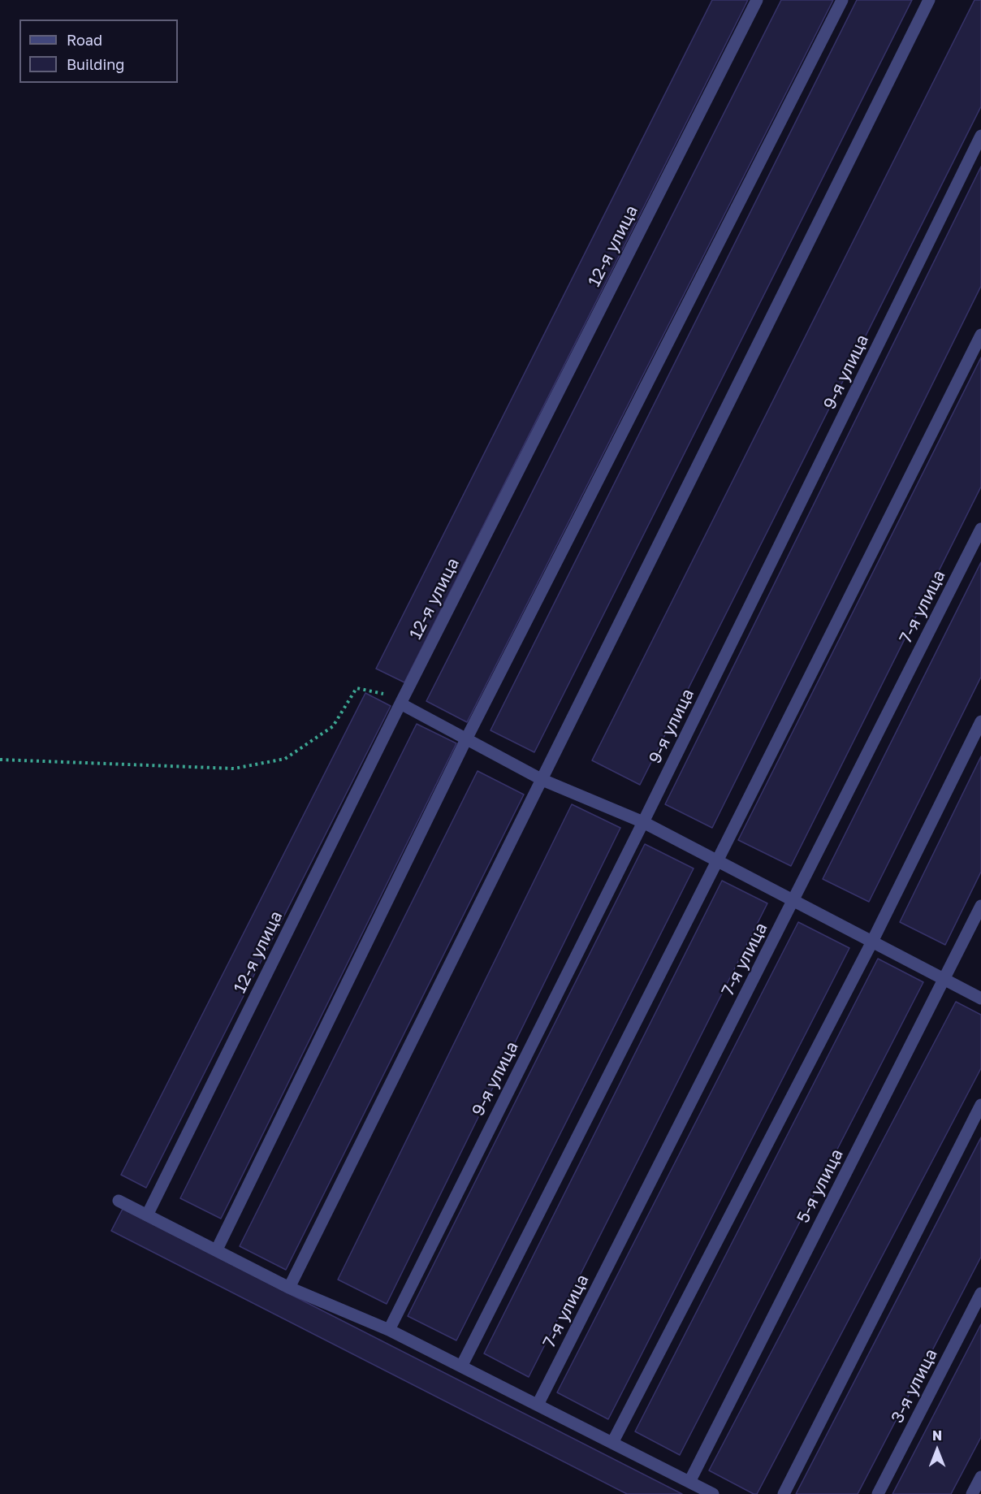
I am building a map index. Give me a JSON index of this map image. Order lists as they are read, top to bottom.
{
  "streets": {
    "street": [
      "12-я улица",
      "9-я улица",
      "7-я улица",
      "5-я улица",
      "3-я улица"
    ]
  },
  "legend": ["Road", "Building"],
  "north": "top"
}
